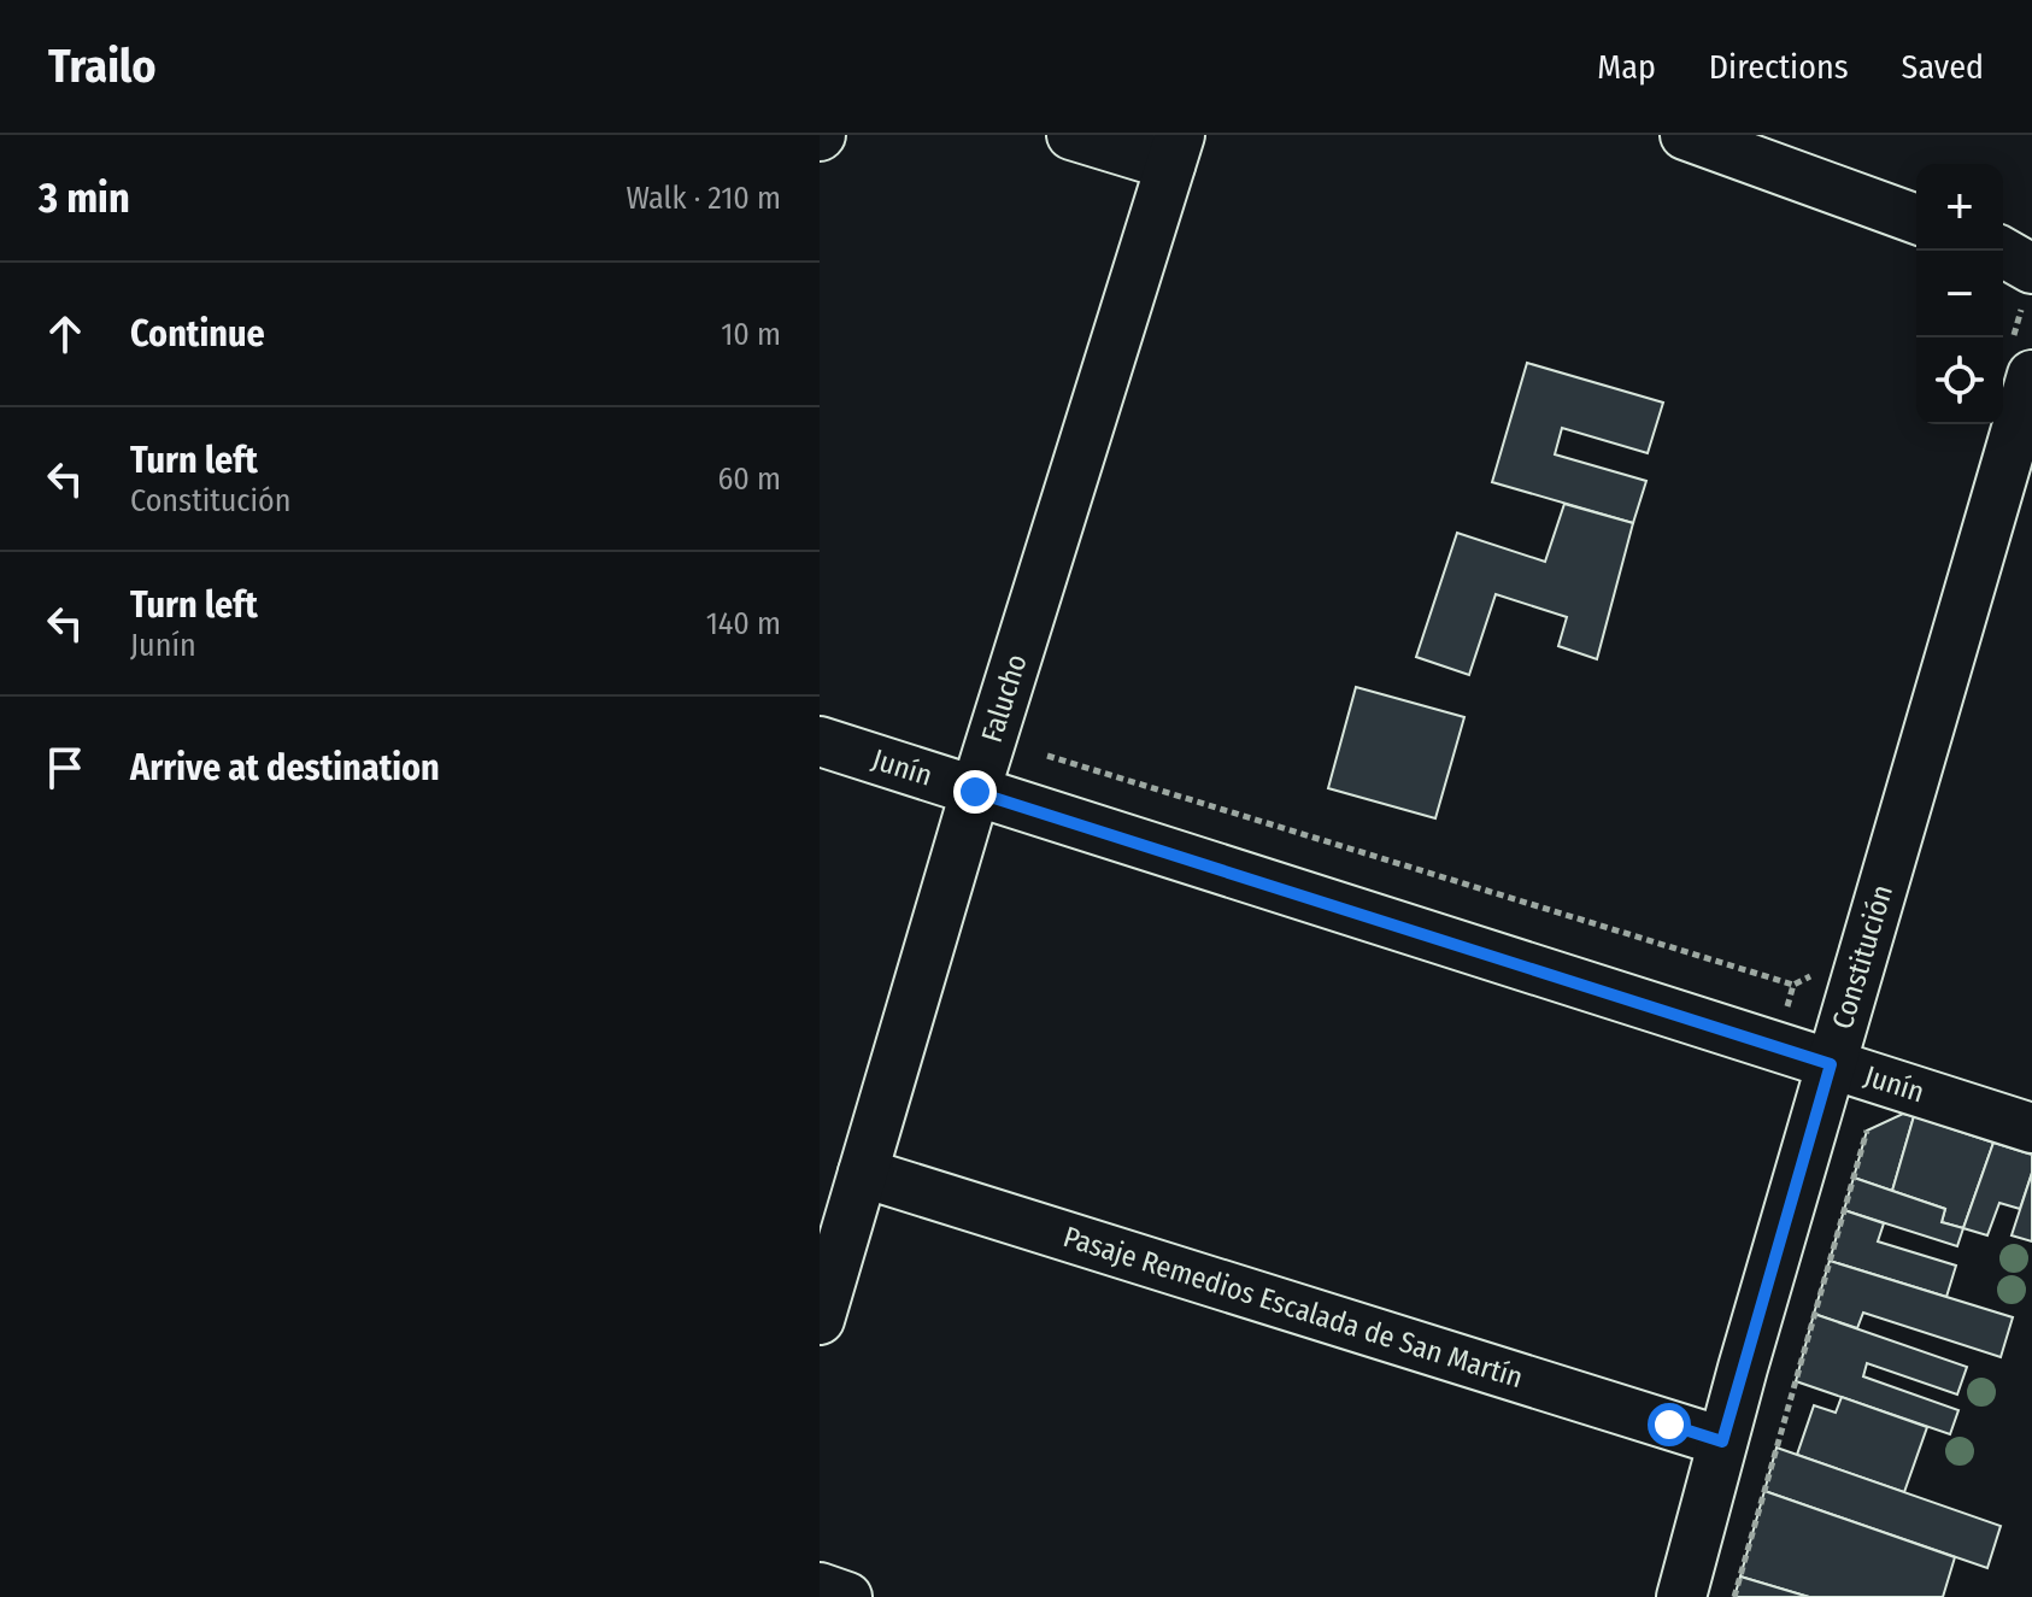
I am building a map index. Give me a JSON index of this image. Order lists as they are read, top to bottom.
{
  "streets": {
    "street": [
      "Falucho",
      "Junín",
      "Constitución",
      "Pasaje Remedios Escalada de San Martín"
    ]
  },
  "crossings": [
    ["Falucho", "Junín"],
    ["Falucho", "Pasaje Remedios Escalada de San Martín"],
    ["Junín", "Constitución"],
    ["Constitución", "Pasaje Remedios Escalada de San Martín"]
  ],
  "page": {
    "header": "Trailo",
    "nav": ["Map", "Directions", "Saved"],
    "heading": ["3 min", "Walk · 210 m"],
    "map_buttons": ["+", "−"],
    "list": [
      ["Continue", "10 m"],
      ["Turn left", "Constitución", "60 m"],
      ["Turn left", "Junín", "140 m"],
      "Arrive at destination"
    ]
  }
}
